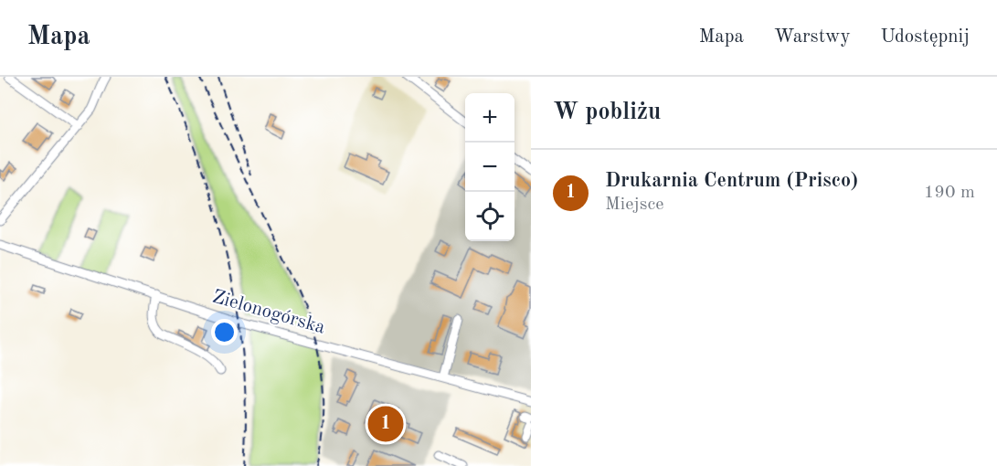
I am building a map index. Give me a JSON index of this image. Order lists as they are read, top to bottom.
{
  "streets": {
    "street": ["Zielonogórska"]
  },
  "page": {
    "header": "Mapa",
    "nav": ["Mapa", "Warstwy", "Udostępnij"],
    "heading": "W pobliżu",
    "map_buttons": ["+", "−"],
    "list": [
      {
        "mark": "1",
        "name": "Drukarnia Centrum (Prisco)",
        "note": "Miejsce",
        "value": "190 m"
      }
    ],
    "pins": "1"
  }
}
